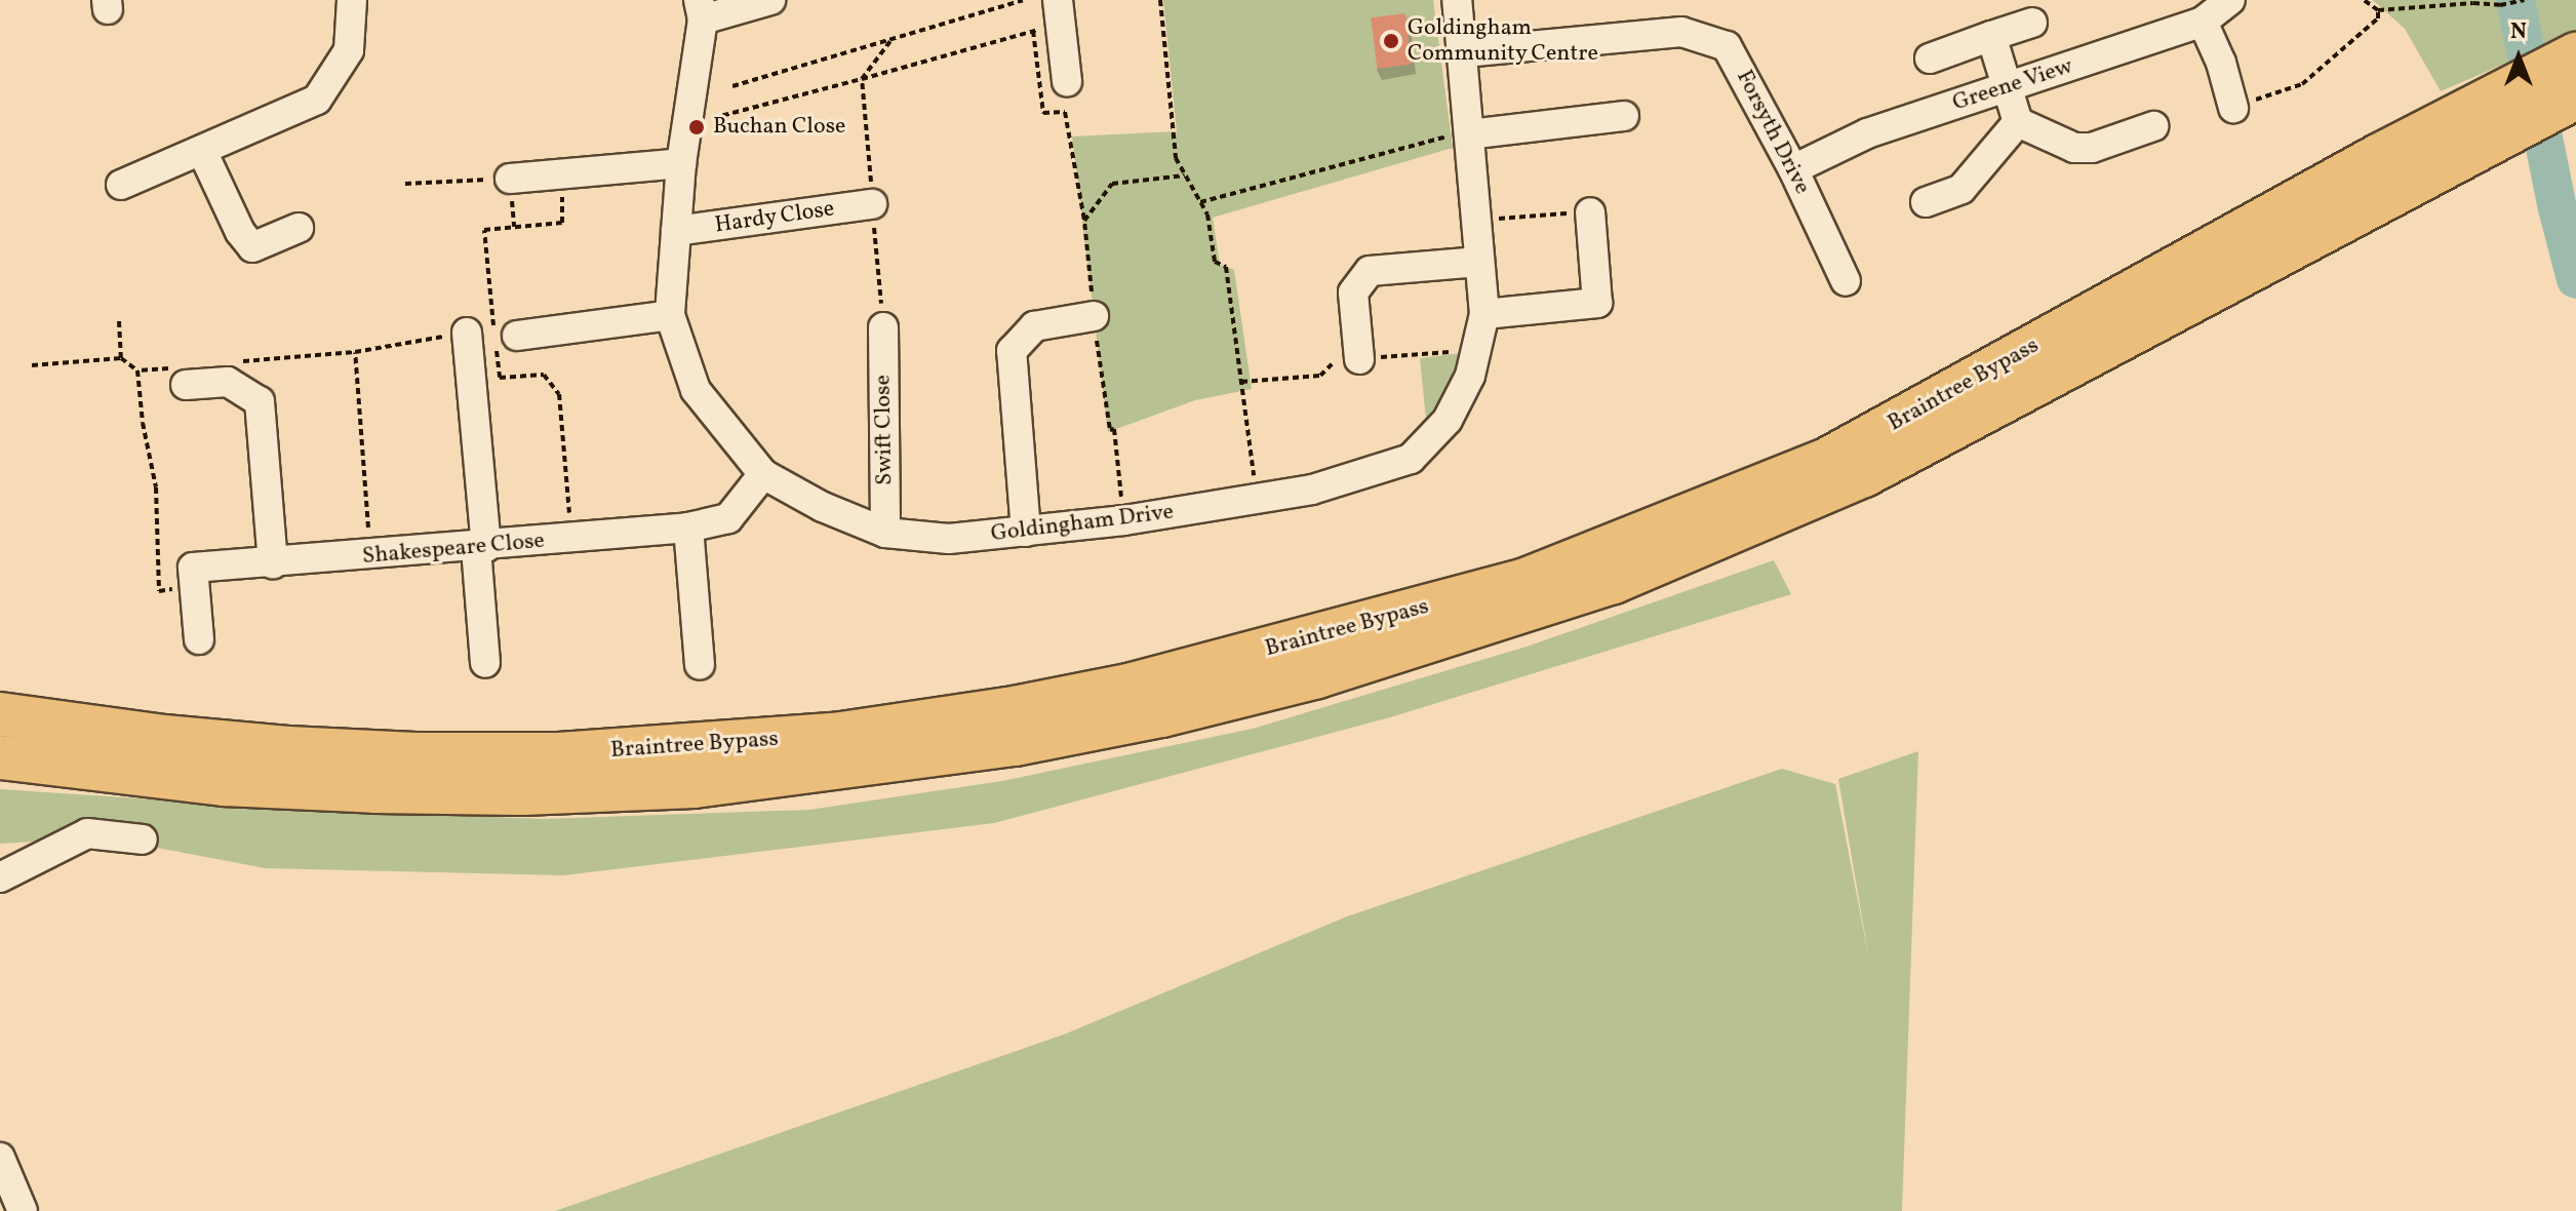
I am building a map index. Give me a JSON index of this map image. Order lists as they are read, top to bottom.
{
  "streets": {
    "highway": ["Braintree Bypass"],
    "street": [
      "Greene View",
      "Forsyth Drive",
      "Hardy Close",
      "Swift Close",
      "Goldingham Drive",
      "Shakespeare Close"
    ]
  },
  "crossings": [
    ["Greene View", "Forsyth Drive"],
    ["Forsyth Drive", "Goldingham Drive"],
    ["Hardy Close", "Goldingham Drive"],
    ["Swift Close", "Goldingham Drive"],
    ["Goldingham Drive", "Shakespeare Close"]
  ],
  "places": ["Goldingham Community Centre", "Buchan Close"],
  "north": "top"
}
